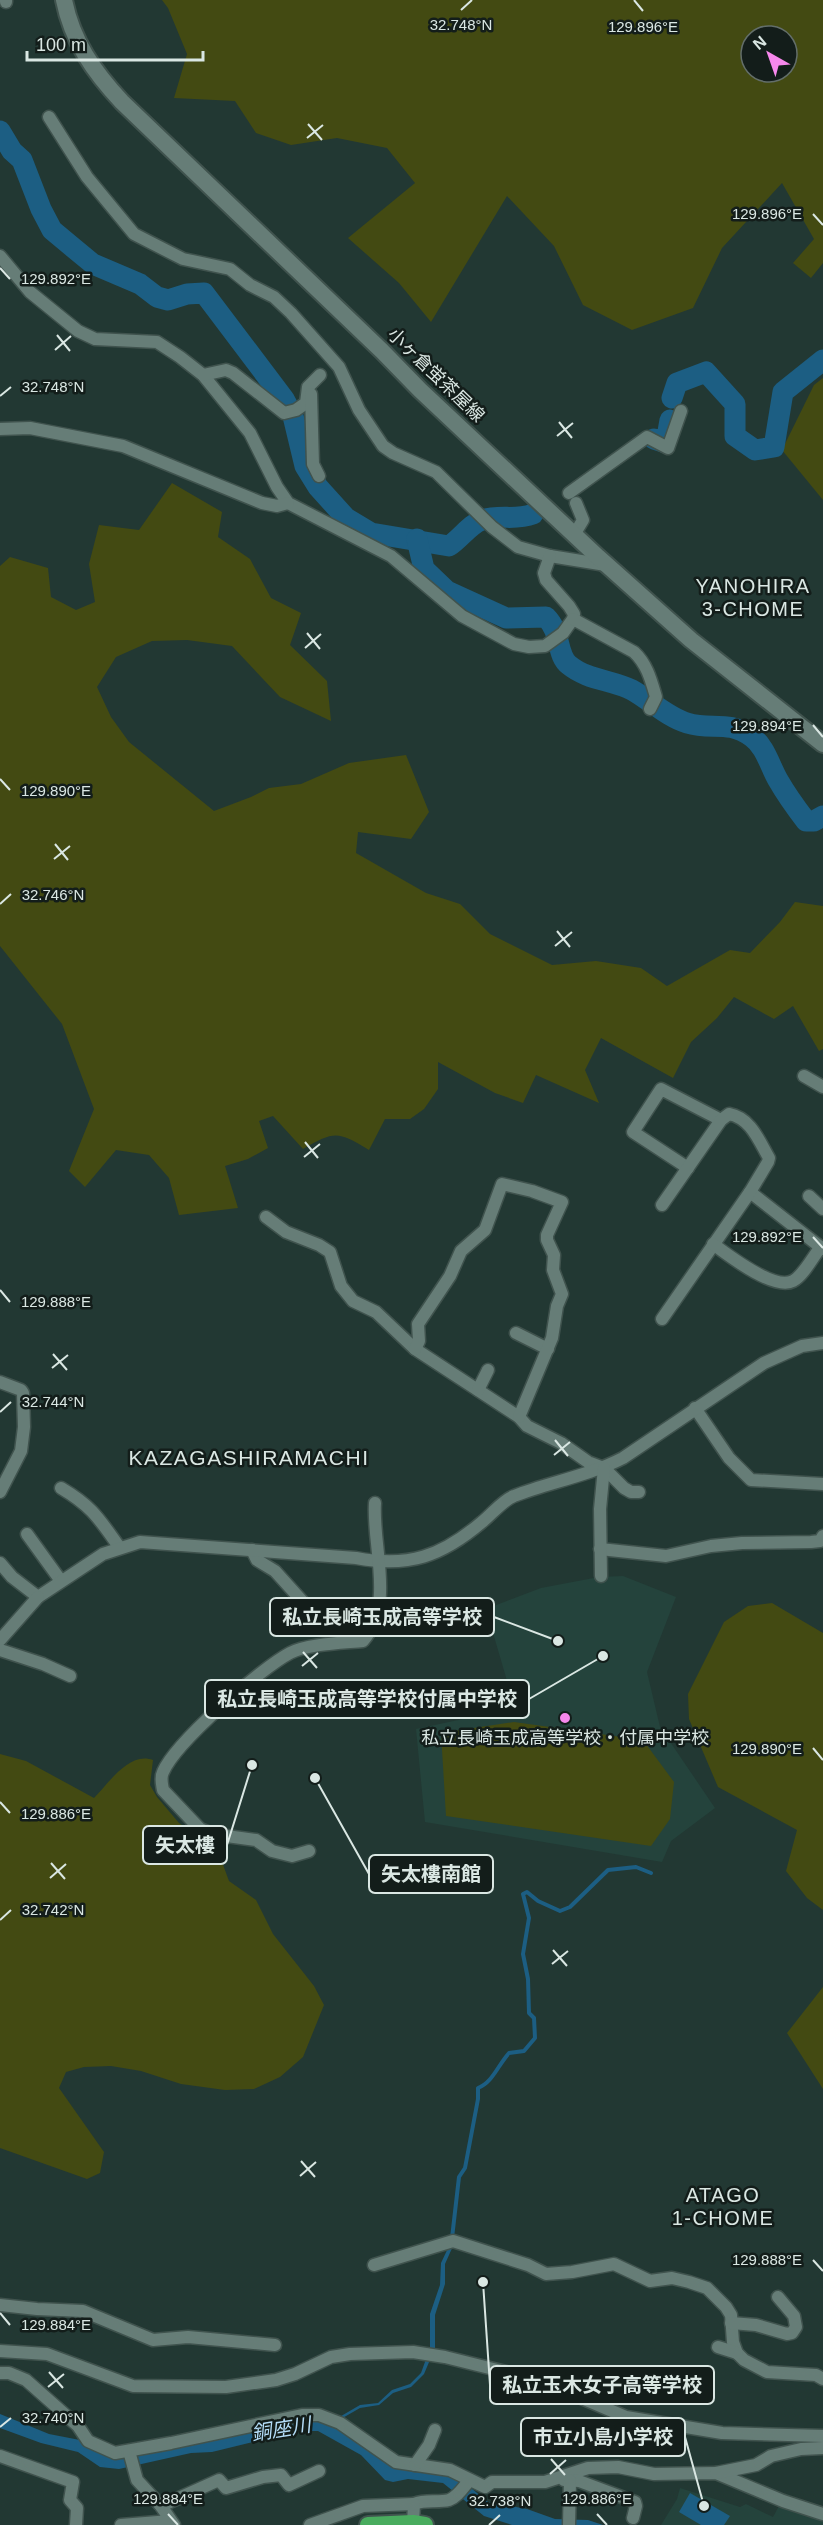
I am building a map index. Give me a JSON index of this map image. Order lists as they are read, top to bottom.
{
  "streets": {
    "street": ["小ヶ倉蛍茶屋線"]
  },
  "districts": ["YANOHIRA 3-CHOME", "KAZAGASHIRAMACHI", "ATAGO 1-CHOME"],
  "water": ["銅座川"],
  "places": [
    "私立長崎玉成高等学校",
    "私立長崎玉成高等学校付属中学校",
    "私立長崎玉成高等学校・付属中学校",
    "矢太樓",
    "矢太樓南館",
    "私立玉木女子高等学校",
    "市立小島小学校"
  ],
  "scale_bar": "100 m",
  "north": "top left",
  "coordinates": [
    "32.748°N",
    "129.896°E",
    "129.892°E",
    "129.894°E",
    "129.890°E",
    "32.746°N",
    "129.888°E",
    "32.744°N",
    "129.886°E",
    "32.742°N",
    "129.884°E",
    "32.740°N",
    "32.738°N"
  ]
}
